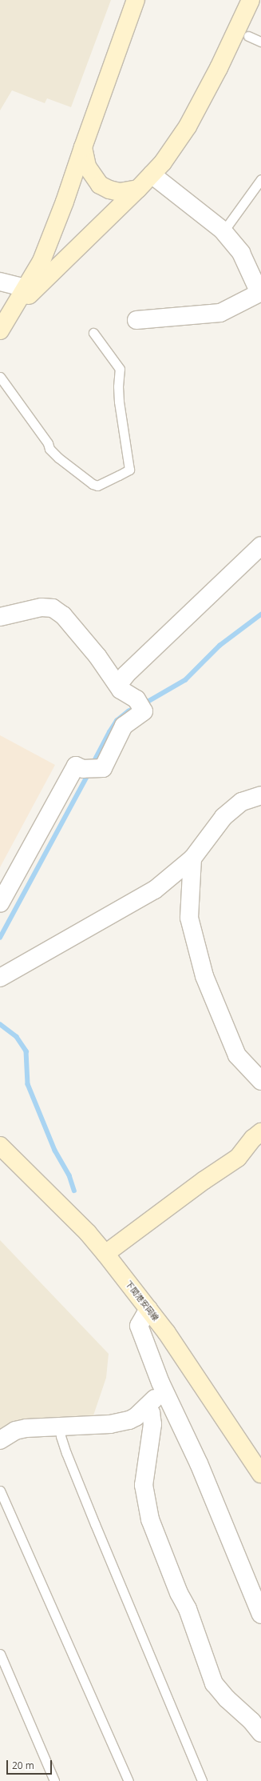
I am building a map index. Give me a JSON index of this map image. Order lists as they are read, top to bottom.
{
  "streets": {
    "street": ["下関港安岡線"]
  },
  "scale_bar": "20 m"
}
